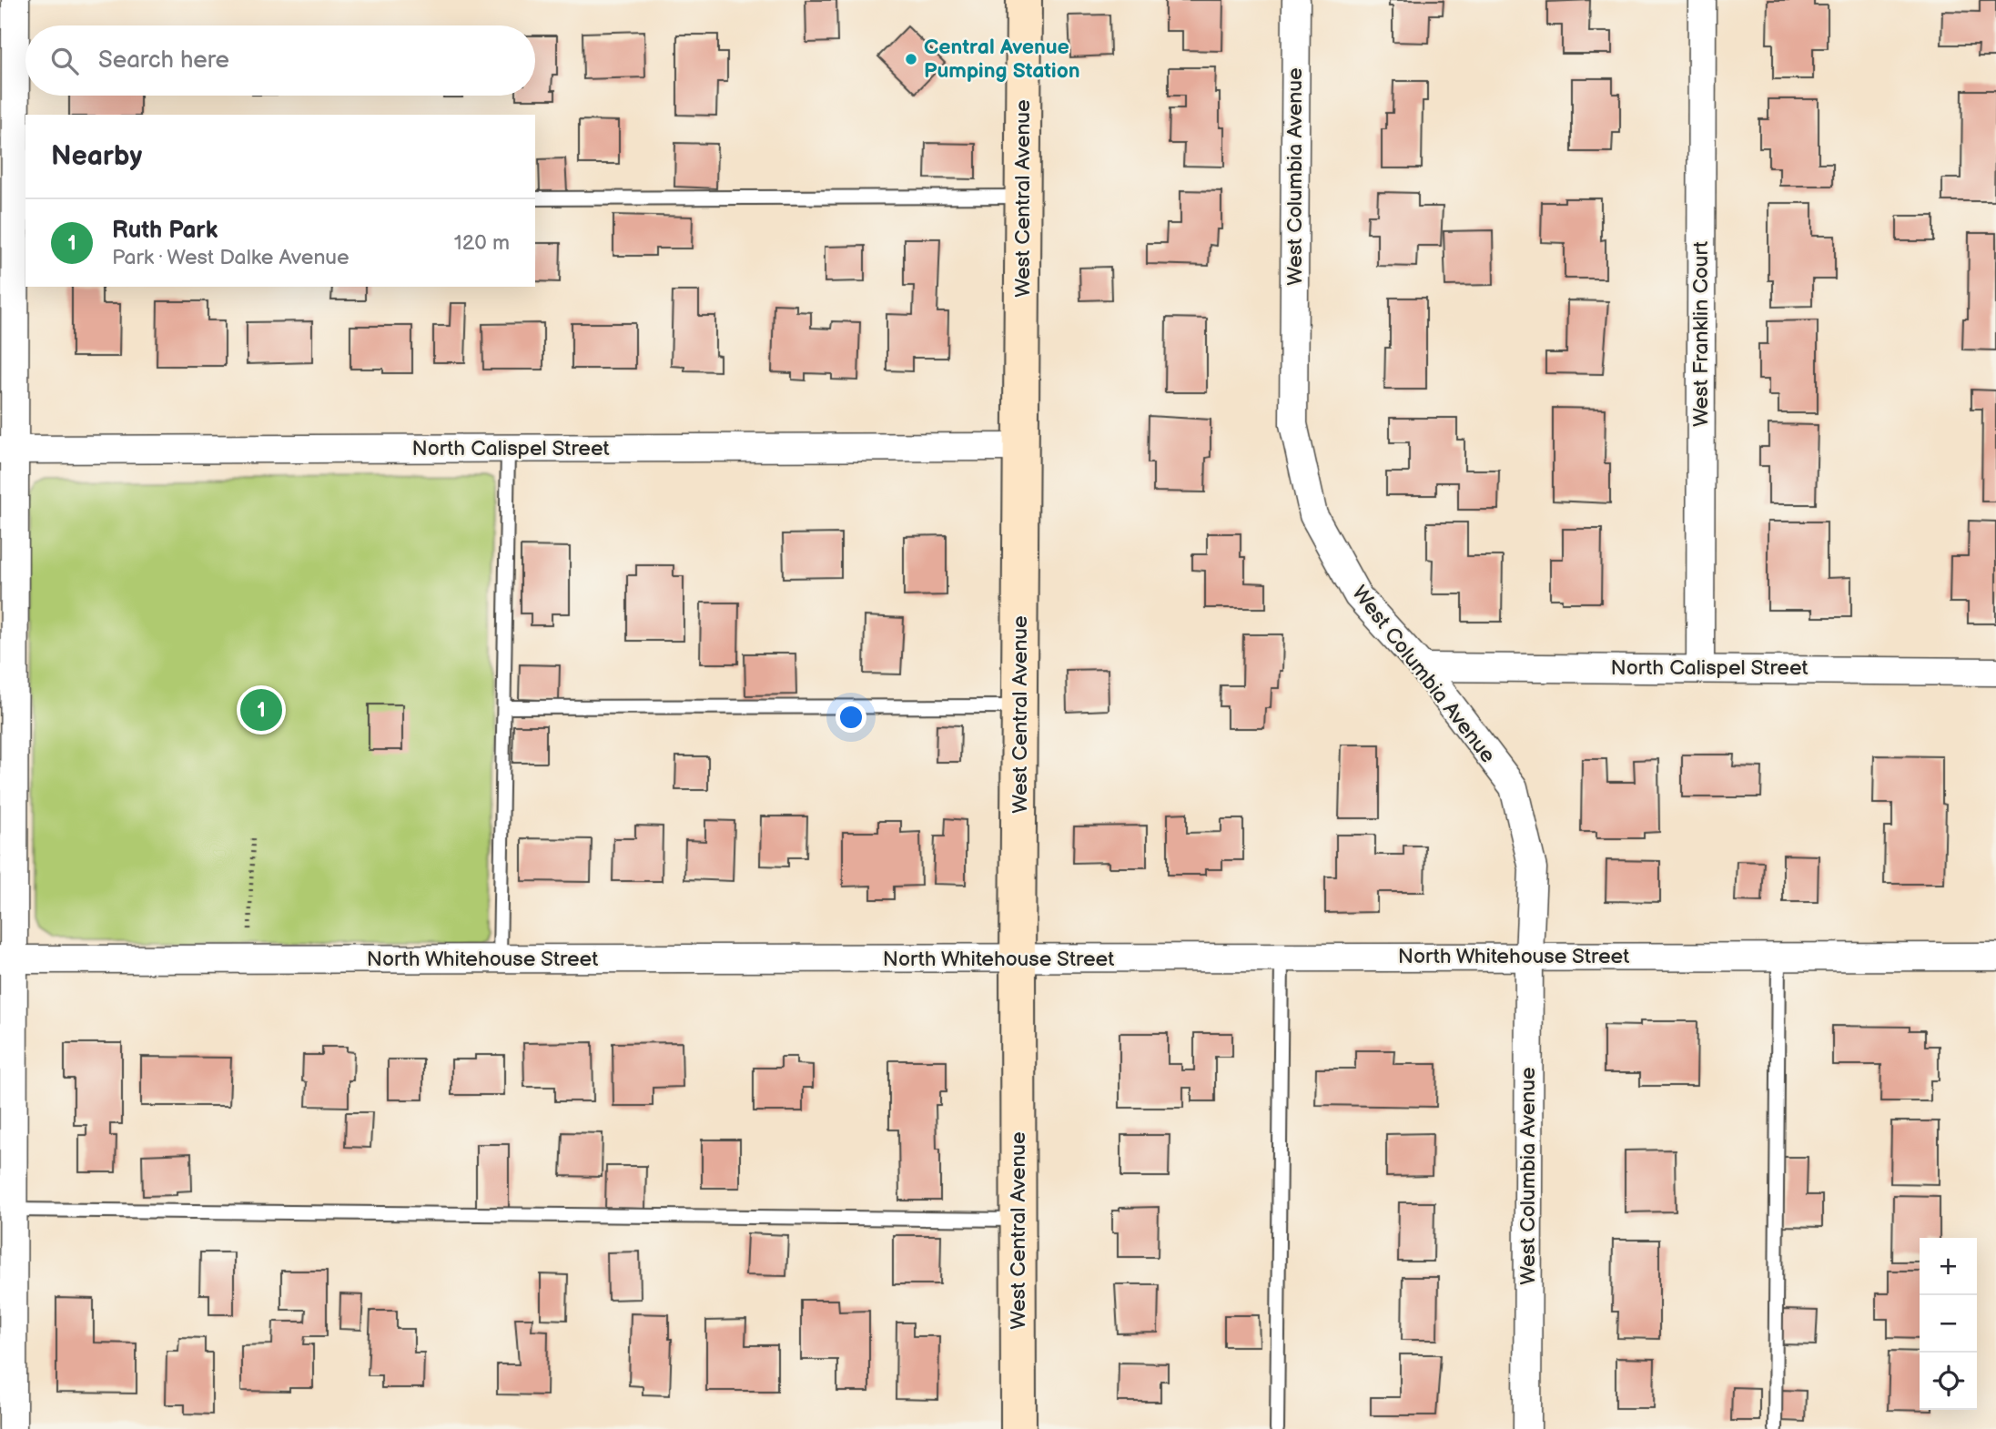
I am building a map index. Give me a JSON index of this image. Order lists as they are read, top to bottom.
{
  "streets": {
    "street": [
      "West Columbia Avenue",
      "West Central Avenue",
      "West Franklin Court",
      "North Calispel Street",
      "North Whitehouse Street"
    ]
  },
  "crossings": [
    ["West Columbia Avenue", "North Calispel Street"],
    ["West Columbia Avenue", "North Whitehouse Street"],
    ["West Central Avenue", "North Calispel Street"],
    ["West Central Avenue", "North Whitehouse Street"],
    ["West Franklin Court", "North Calispel Street"]
  ],
  "places": ["Central Avenue Pumping Station"],
  "page": {
    "search": "Search here",
    "heading": "Nearby",
    "list": [
      {
        "mark": "1",
        "name": "Ruth Park",
        "note": "Park · West Dalke Avenue",
        "value": "120 m"
      }
    ],
    "pins": "1",
    "map_buttons": ["+", "−"]
  }
}
